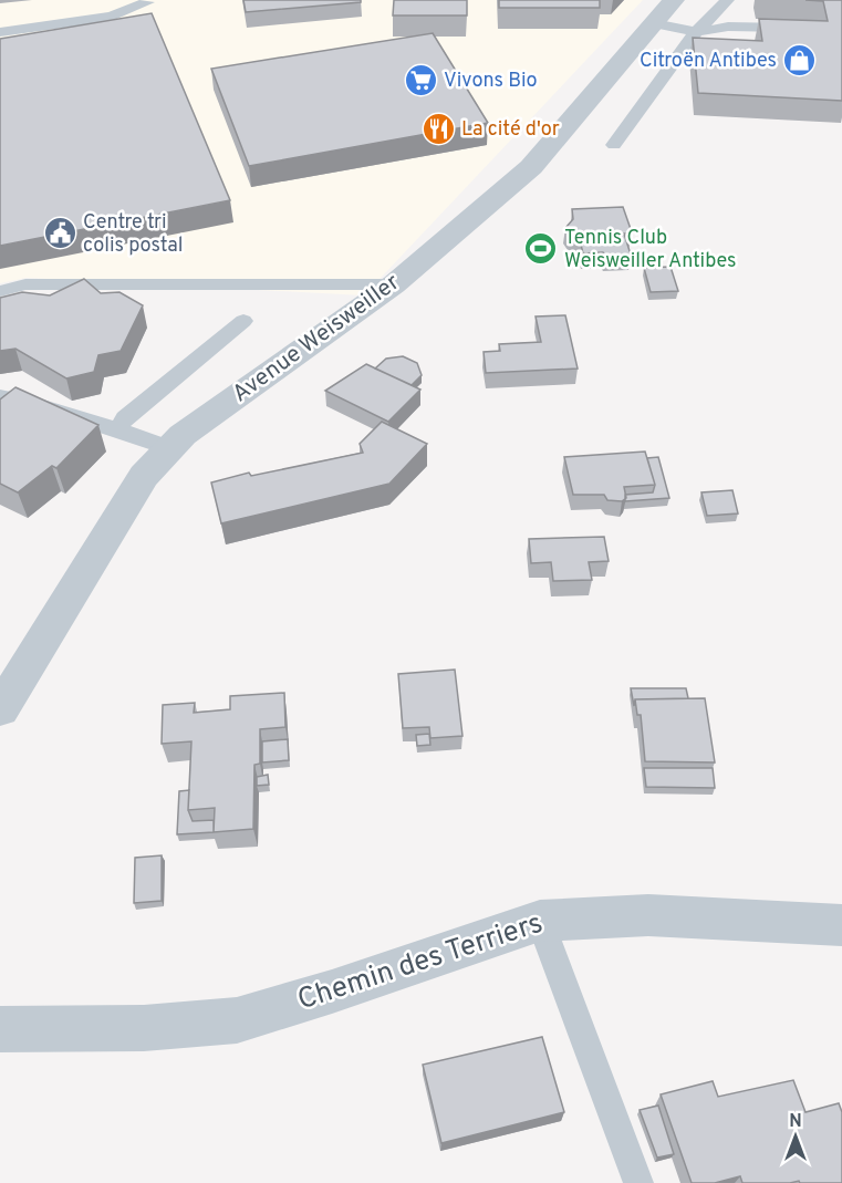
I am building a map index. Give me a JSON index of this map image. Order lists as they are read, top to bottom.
{
  "streets": {
    "street": ["Avenue Weisweiller", "Chemin des Terriers"]
  },
  "places": {
    "shop": ["Citroën Antibes"],
    "supermarket": ["Vivons Bio"],
    "restaurant": ["La cité d'or"],
    "public building": ["Centre tri colis postal"],
    "sports": ["Tennis Club Weisweiller Antibes"]
  },
  "north": "top"
}
